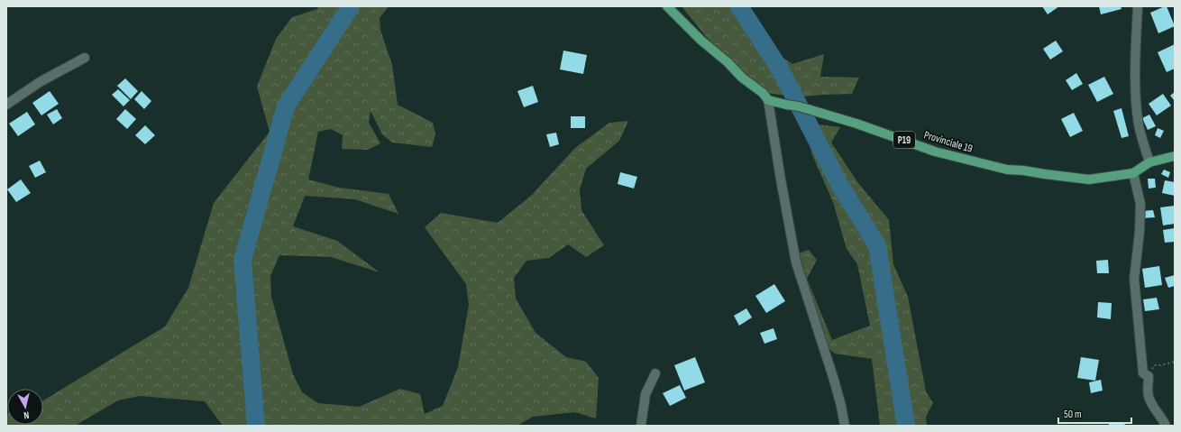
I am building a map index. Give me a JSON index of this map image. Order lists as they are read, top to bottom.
{
  "streets": {
    "main road": ["P19", "Provinciale 19"]
  },
  "scale_bar": "50 m",
  "north": "bottom"
}
